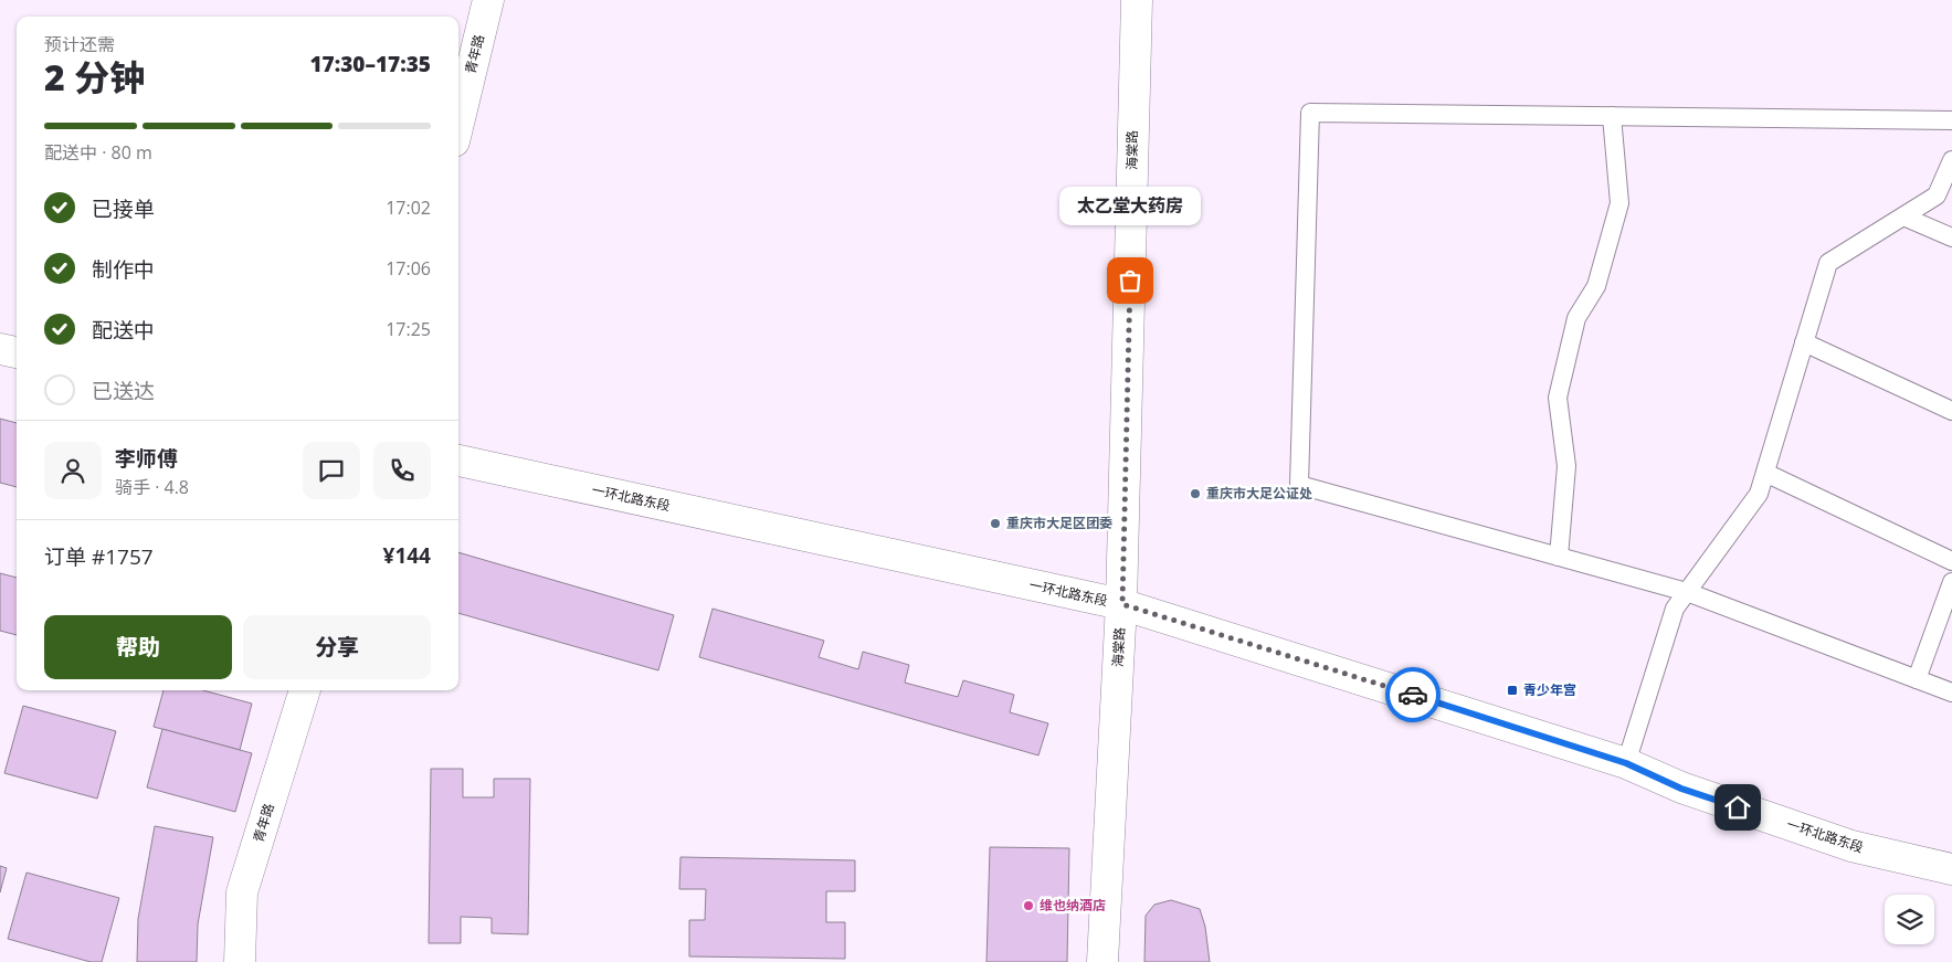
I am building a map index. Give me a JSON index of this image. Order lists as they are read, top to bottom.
{
  "streets": {
    "main road": ["青年路", "海棠路", "一环北路东段"]
  },
  "crossings": [
    ["海棠路", "一环北路东段"]
  ],
  "places": {
    "other": [
      "太乙堂大药房",
      "重庆市大足公证处",
      "重庆市大足区团委",
      "维也纳酒店"
    ],
    "transit": ["青少年宫"]
  },
  "page": {
    "heading": ["2 分钟", "预计还需", "17:30–17:35"],
    "panel": [
      "李师傅",
      "骑手 · 4.8",
      "订单 #1757",
      "¥144"
    ],
    "bar": "配送中 · 80 m",
    "list": [
      ["已接单", "17:02"],
      ["制作中", "17:06"],
      ["配送中", "17:25"],
      "已送达"
    ],
    "bubble": "太乙堂大药房",
    "buttons": ["帮助", "分享"]
  }
}
